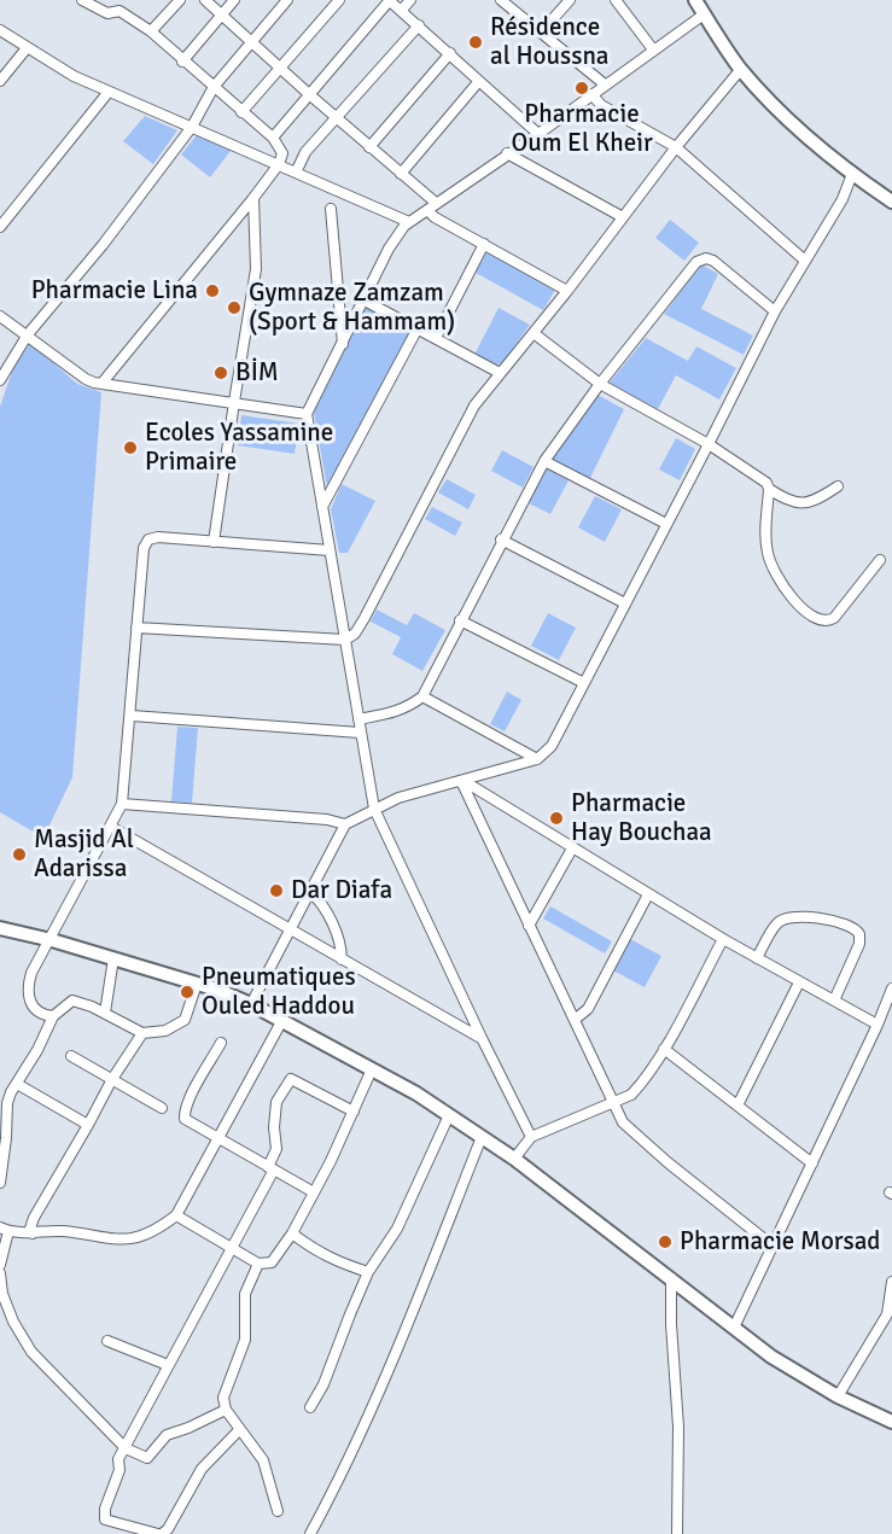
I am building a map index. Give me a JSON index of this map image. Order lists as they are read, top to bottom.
{
  "places": [
    "Résidence al Houssna",
    "Pharmacie Oum El Kheir",
    "Pharmacie Lina",
    "Gymnaze Zamzam (Sport & Hammam)",
    "BİM",
    "Ecoles Yassamine Primaire",
    "Pharmacie Hay Bouchaa",
    "Masjid Al Adarissa",
    "Dar Diafa",
    "Pneumatiques Ouled Haddou",
    "Pharmacie Morsad"
  ]
}
